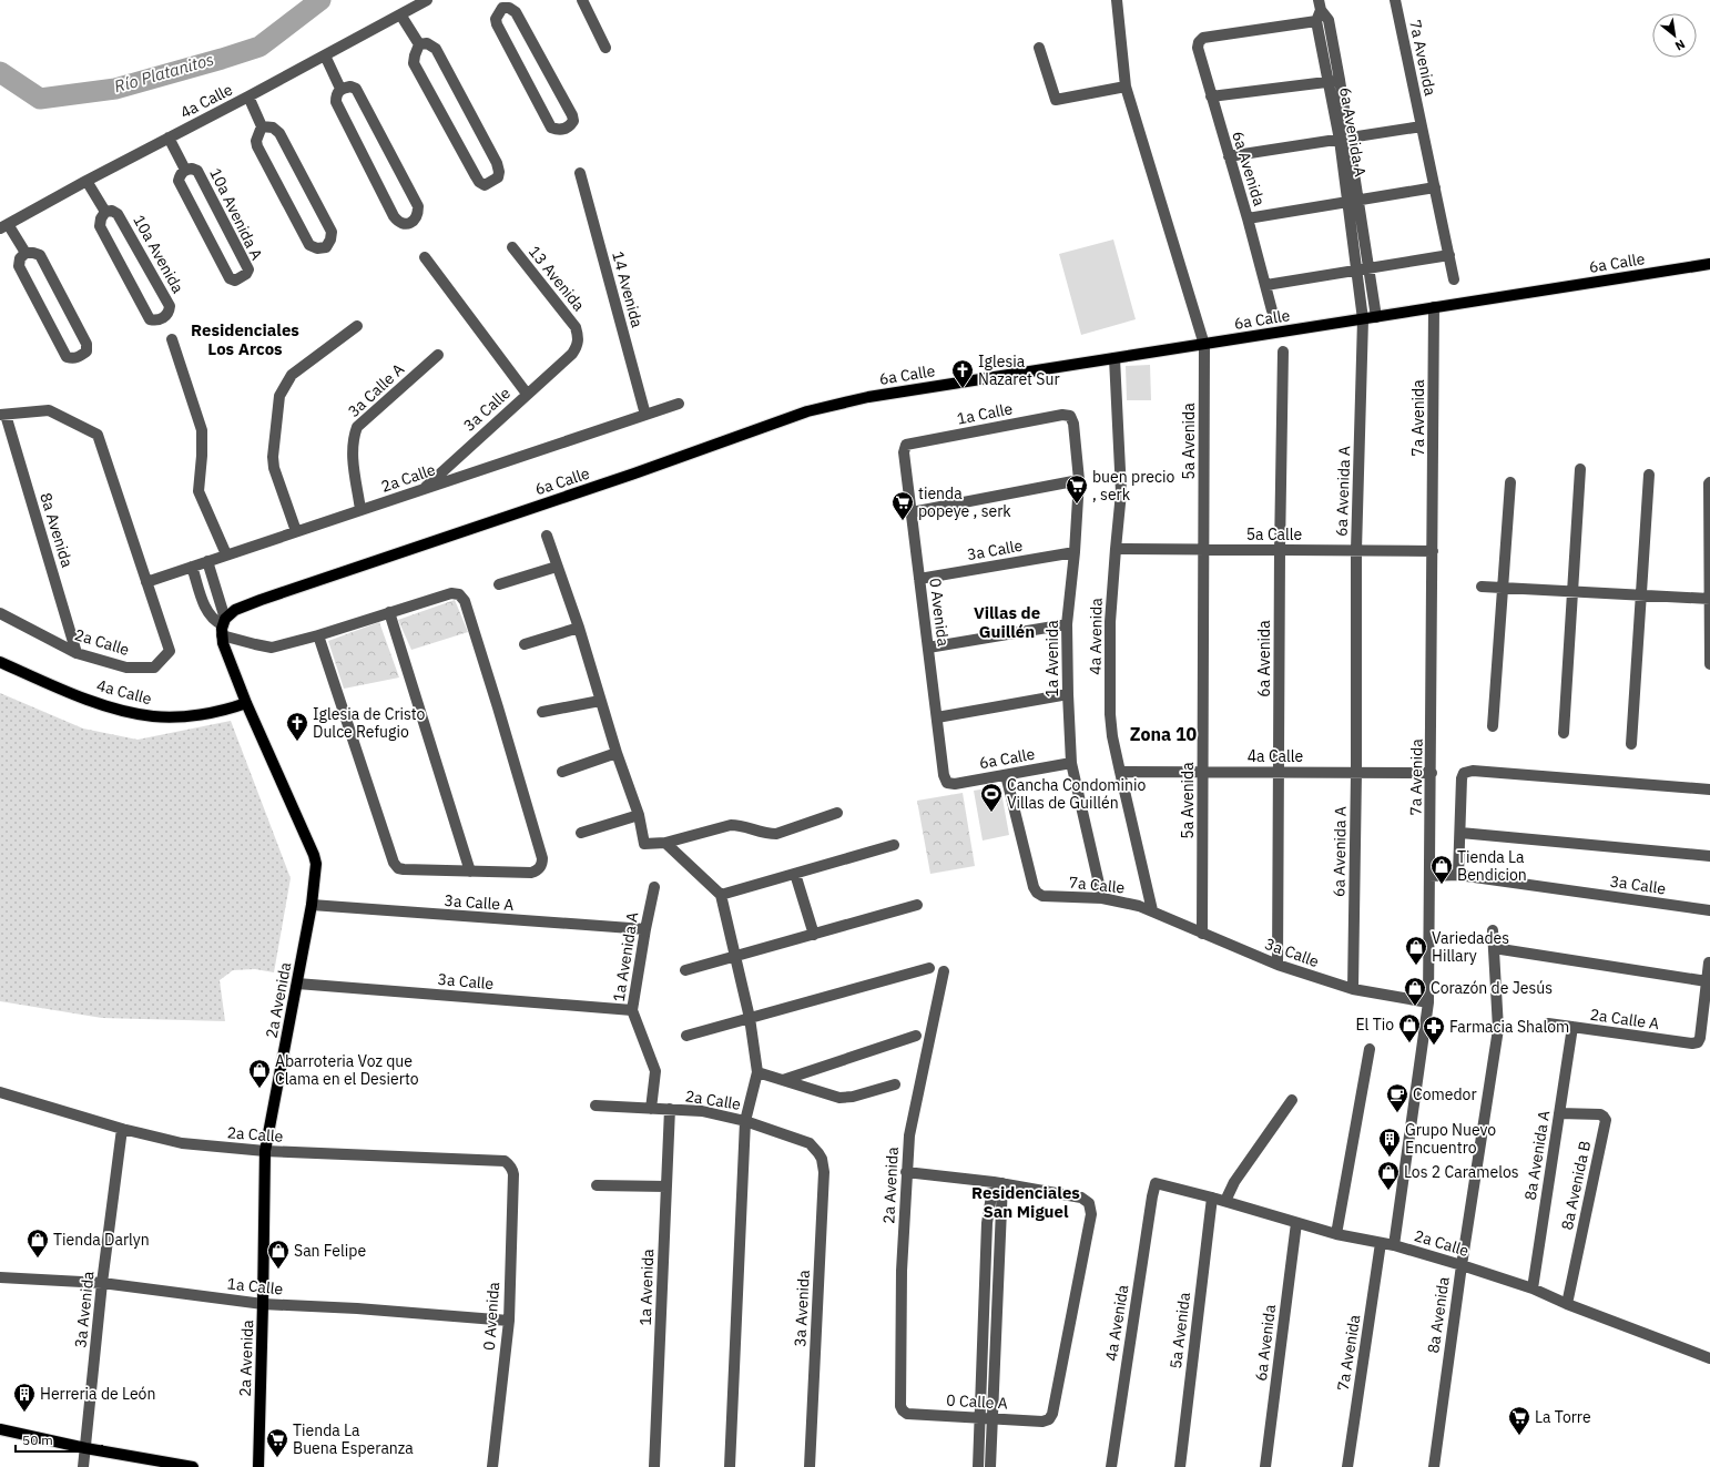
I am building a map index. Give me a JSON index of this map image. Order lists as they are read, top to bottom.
{
  "streets": {
    "main road": ["4a Calle", "6a Calle", "2a Avenida"],
    "street": [
      "7a Avenida",
      "6a Avenida A",
      "6a Avenida",
      "10a Avenida A",
      "10a Avenida",
      "13 Avenida",
      "14 Avenida",
      "3a Calle A",
      "3a Calle",
      "1a Calle",
      "5a Avenida",
      "2a Calle",
      "8a Avenida",
      "5a Calle",
      "0 Avenida",
      "4a Avenida",
      "1a Avenida",
      "7a Calle",
      "1a Avenida A",
      "2a Calle A",
      "8a Avenida A",
      "8a Avenida B",
      "3a Avenida",
      "0 Calle A"
    ]
  },
  "crossings": [
    ["7a Avenida", "4a Calle"],
    ["7a Avenida", "6a Calle"],
    ["7a Avenida", "3a Calle"],
    ["7a Avenida", "2a Calle"],
    ["7a Avenida", "5a Calle"],
    ["4a Calle", "6a Avenida A"],
    ["4a Calle", "6a Avenida"],
    ["4a Calle", "10a Avenida A"],
    ["4a Calle", "10a Avenida"],
    ["4a Calle", "5a Avenida"],
    ["4a Calle", "4a Avenida"],
    ["4a Calle", "2a Avenida"],
    ["6a Avenida A", "6a Avenida"],
    ["6a Avenida A", "6a Calle"],
    ["6a Avenida A", "3a Calle"],
    ["6a Avenida A", "5a Calle"],
    ["6a Avenida", "3a Calle"],
    ["6a Avenida", "2a Calle"],
    ["6a Avenida", "5a Calle"],
    ["6a Calle", "5a Avenida"],
    ["6a Calle", "0 Avenida"],
    ["6a Calle", "4a Avenida"],
    ["6a Calle", "1a Avenida"],
    ["6a Calle", "7a Calle"],
    ["6a Calle", "2a Avenida"],
    ["13 Avenida", "3a Calle"],
    ["14 Avenida", "2a Calle"],
    ["3a Calle A", "2a Calle"],
    ["3a Calle A", "1a Avenida A"],
    ["3a Calle A", "2a Avenida"],
    ["3a Calle", "5a Avenida"],
    ["3a Calle", "2a Calle"],
    ["3a Calle", "0 Avenida"],
    ["3a Calle", "4a Avenida"],
    ["3a Calle", "1a Avenida"],
    ["3a Calle", "7a Calle"],
    ["3a Calle", "1a Avenida A"],
    ["3a Calle", "2a Avenida"],
    ["1a Calle", "0 Avenida"],
    ["1a Calle", "1a Avenida"],
    ["1a Calle", "2a Avenida"],
    ["1a Calle", "3a Avenida"],
    ["5a Avenida", "2a Calle"],
    ["5a Avenida", "5a Calle"],
    ["2a Calle", "8a Avenida"],
    ["2a Calle", "0 Avenida"],
    ["2a Calle", "4a Avenida"],
    ["2a Calle", "1a Avenida"],
    ["2a Calle", "1a Avenida A"],
    ["2a Calle", "2a Avenida"],
    ["2a Calle", "8a Avenida A"],
    ["2a Calle", "8a Avenida B"],
    ["2a Calle", "3a Avenida"],
    ["5a Calle", "4a Avenida"],
    ["4a Avenida", "7a Calle"],
    ["1a Avenida", "7a Calle"],
    ["2a Avenida", "0 Calle A"],
    ["2a Calle A", "8a Avenida A"],
    ["8a Avenida A", "8a Avenida B"]
  ],
  "districts": [
    "Residenciales Los Arcos",
    "Villas de Guillén",
    "Zona 10",
    "Residenciales San Miguel"
  ],
  "water": ["Río Platanitos"],
  "places": {
    "church": ["Iglesia Nazaret Sur", "Iglesia de Cristo Dulce Refugio"],
    "supermarket": [
      "buen precio , serk",
      "tienda popeye , serk",
      "La Torre",
      "Tienda La Buena Esperanza"
    ],
    "sports": ["Cancha Condominio Villas de Guillén"],
    "shop": [
      "Tienda La Bendicion",
      "Variedades Hillary",
      "Corazón de Jesús",
      "El Tio",
      "Abarroteria Voz que Clama en el Desierto",
      "Los 2 Caramelos",
      "Tienda Darlyn",
      "San Felipe"
    ],
    "pharmacy": ["Farmacia Shalom"],
    "cafe": ["Comedor"],
    "building": ["Grupo Nuevo Encuentro", "Herreria de León"]
  },
  "scale_bar": "50 m",
  "north": "bottom right"
}
